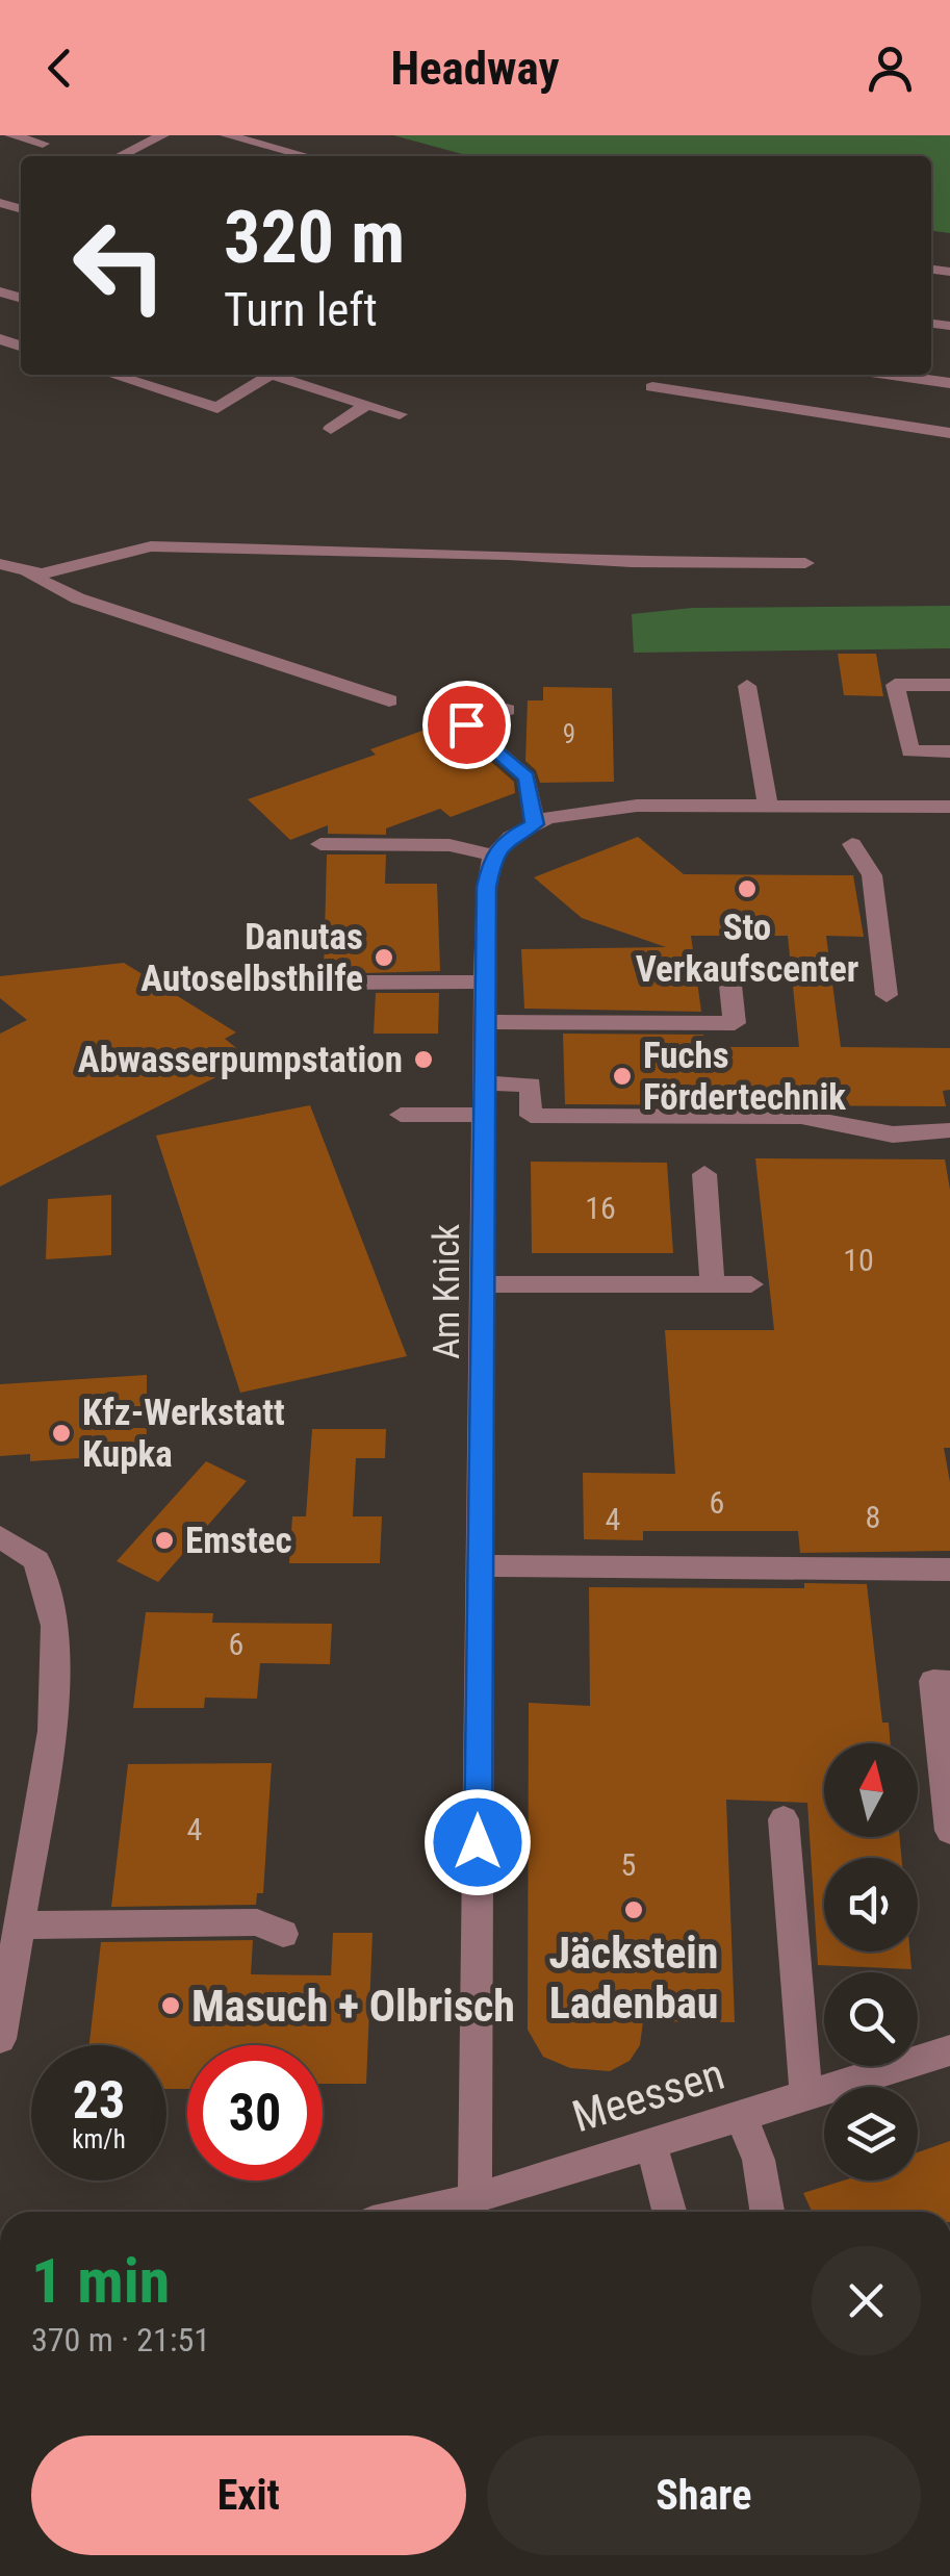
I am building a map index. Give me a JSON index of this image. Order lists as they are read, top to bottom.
{
  "streets": {
    "street": ["Am Knick", "Meessen"]
  },
  "crossings": [
    ["Am Knick", "Meessen"]
  ],
  "places": [
    "Sto Verkaufscenter",
    "Danutas Autoselbsthilfe",
    "Abwasserpumpstation",
    "Fuchs Fördertechnik",
    "Kfz-Werkstatt Kupka",
    "Emstec",
    "Jäckstein Ladenbau",
    "Masuch + Olbrisch"
  ],
  "house_numbers": [
    "9",
    "16",
    "10",
    "6",
    "8",
    "4",
    "6",
    "4",
    "5"
  ],
  "north": "top",
  "page": {
    "header": "Headway",
    "turn": ["320 m", "Turn left"],
    "speed": "23 km/h",
    "limit": "30",
    "heading": ["1 min", "370 m · 21:51"],
    "buttons": ["Exit", "Share"]
  }
}
